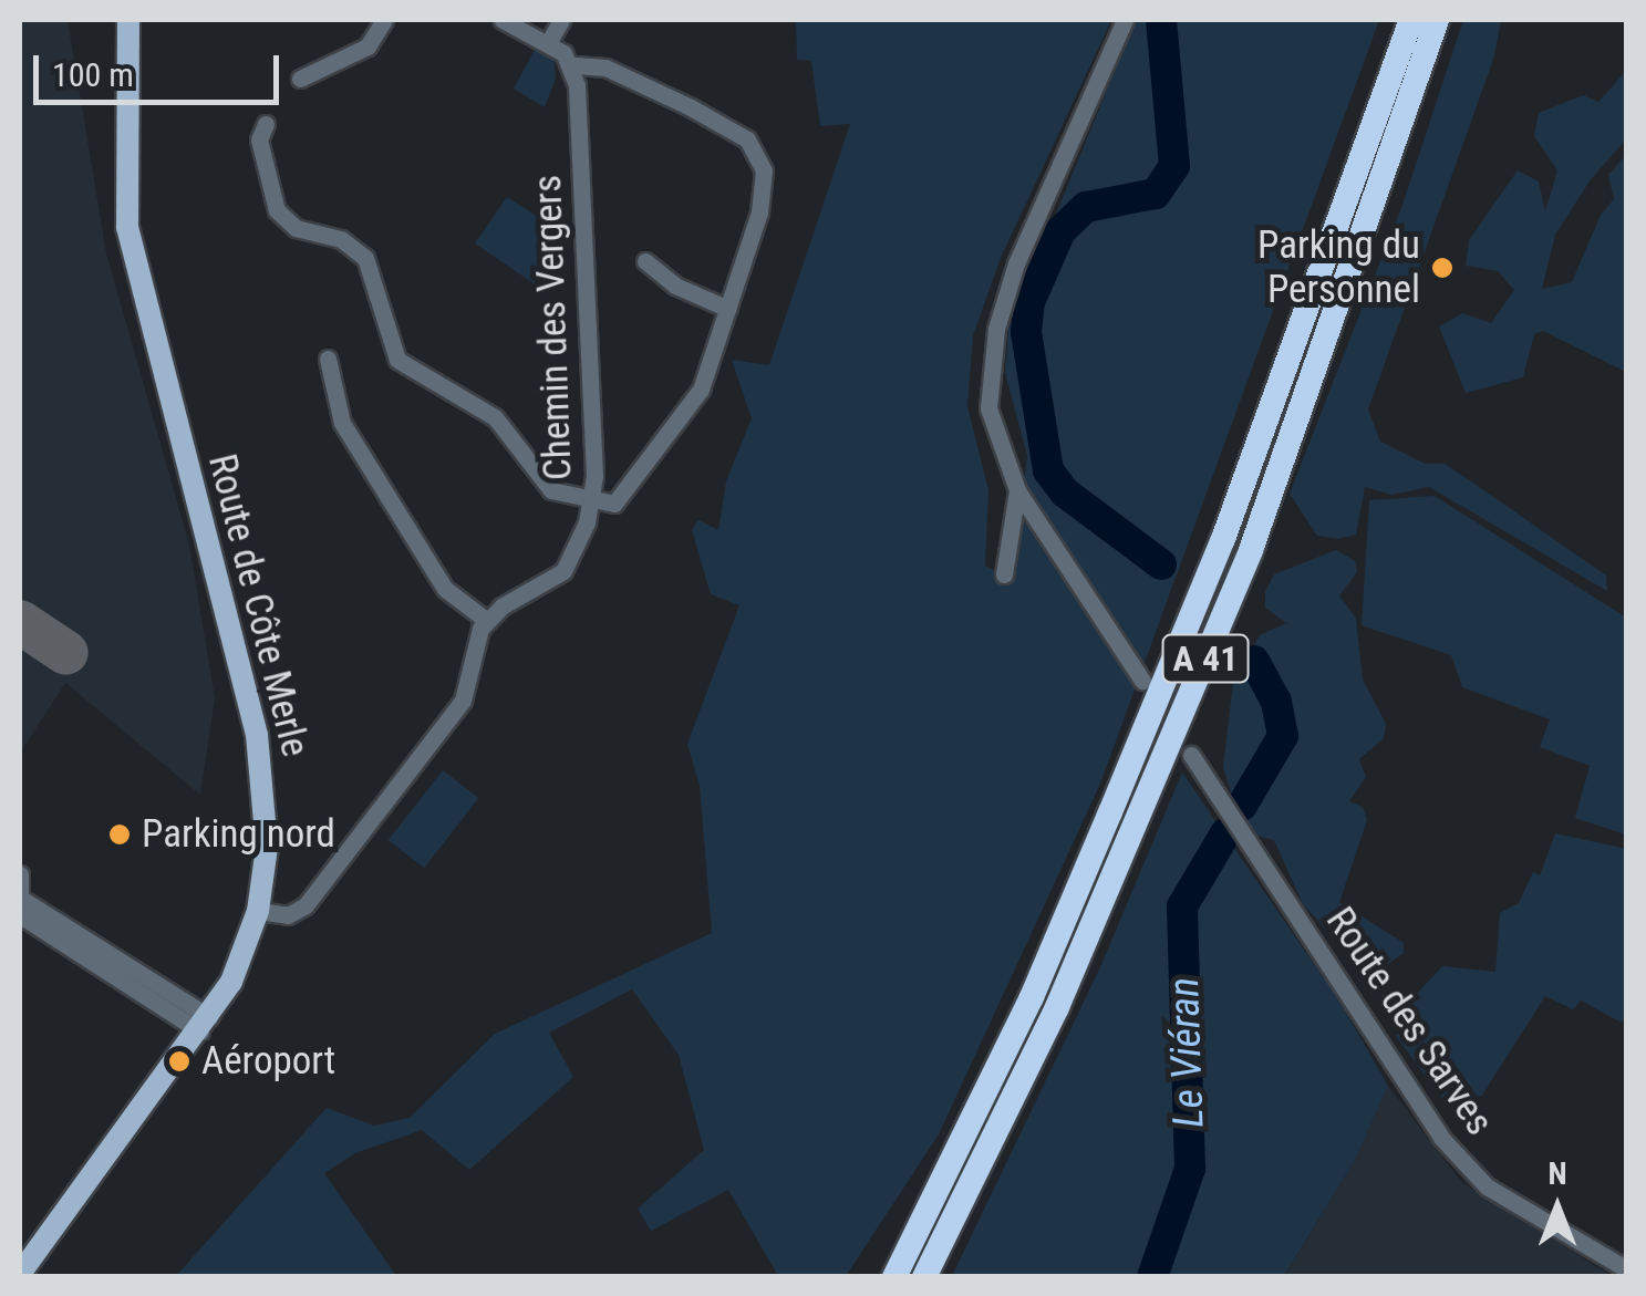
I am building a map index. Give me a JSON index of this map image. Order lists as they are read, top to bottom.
{
  "streets": {
    "highway": ["A 41"],
    "main road": ["Route de Côte Merle"],
    "street": ["Chemin des Vergers", "Route des Sarves"]
  },
  "water": ["Le Viéran"],
  "places": ["Parking du Personnel", "Parking nord", "Aéroport"],
  "scale_bar": "100 m",
  "north": "top"
}
